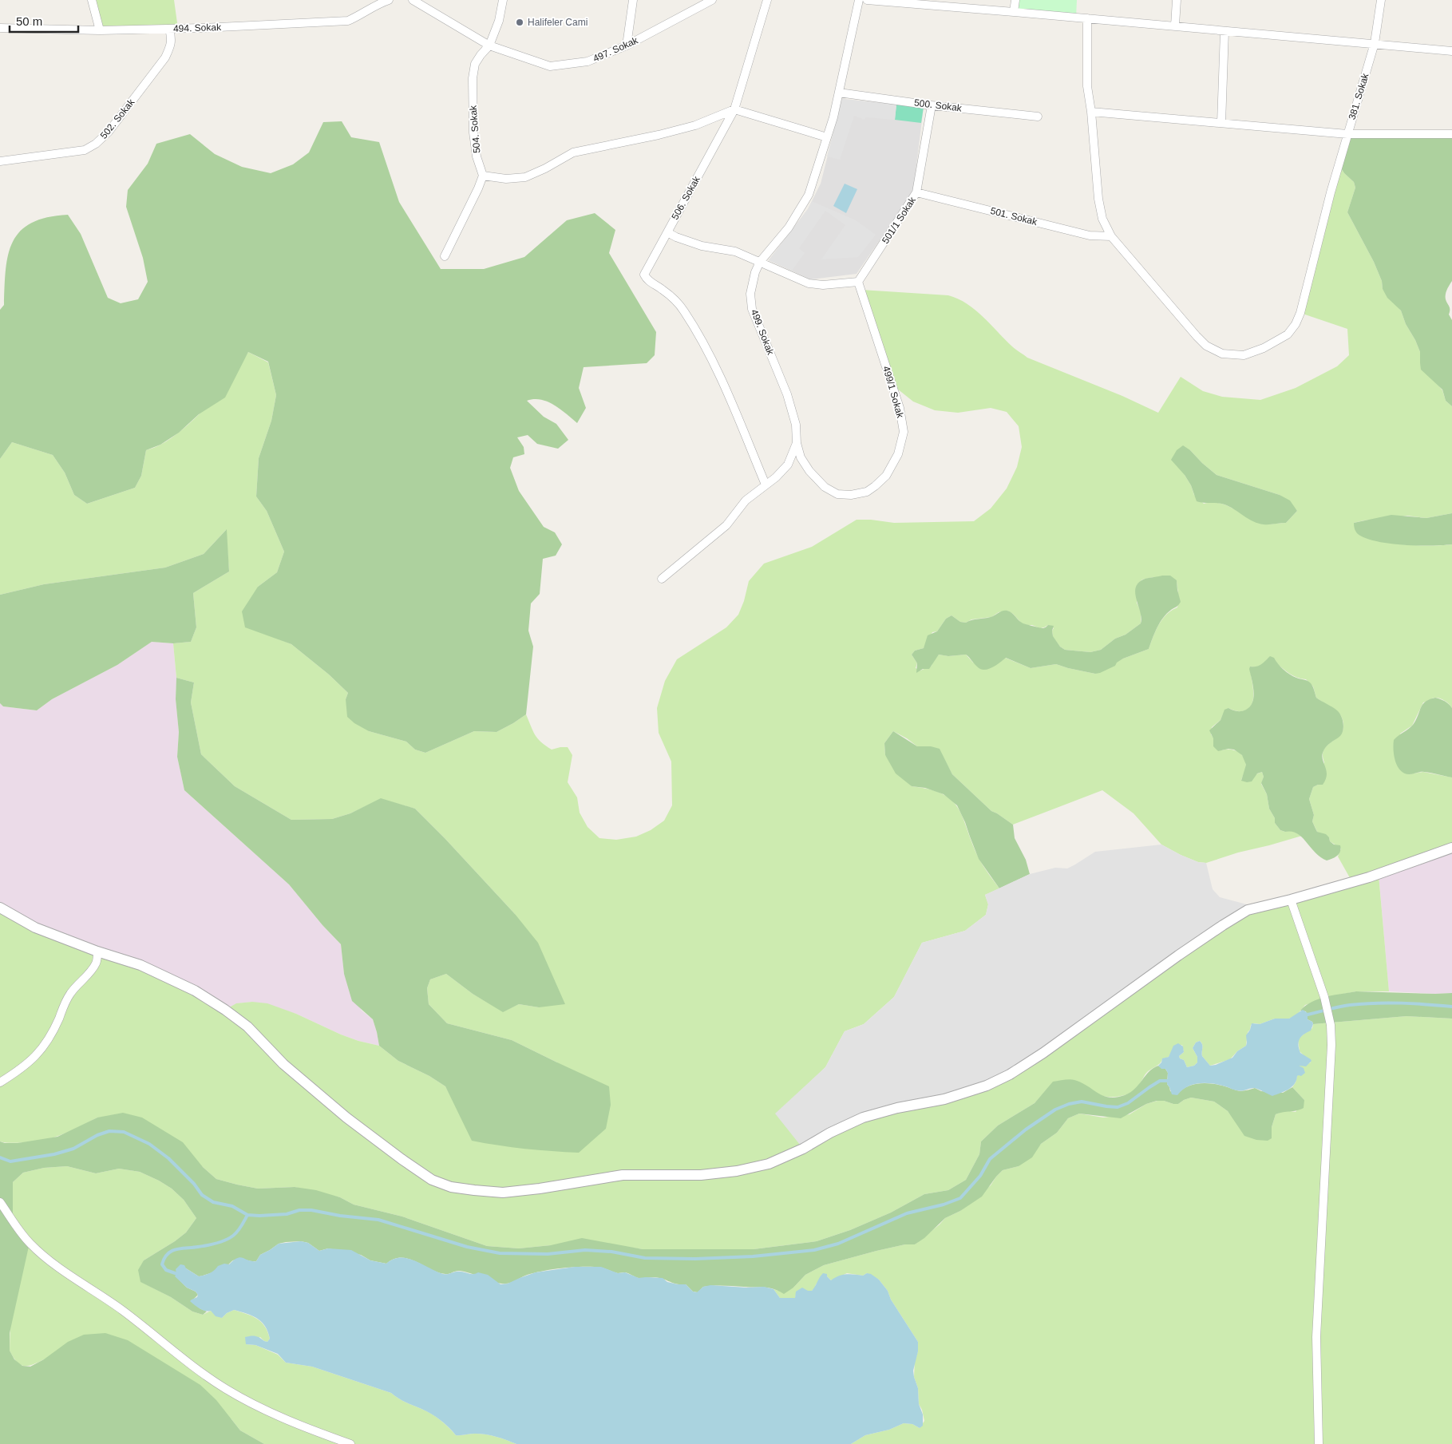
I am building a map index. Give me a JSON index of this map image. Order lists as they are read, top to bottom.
{
  "streets": {
    "street": [
      "494. Sokak",
      "497. Sokak",
      "381. Sokak",
      "500. Sokak",
      "502. Sokak",
      "504. Sokak",
      "506. Sokak",
      "501. Sokak",
      "501/1 Sokak",
      "499. Sokak",
      "499/1 Sokak"
    ]
  },
  "crossings": [
    ["494. Sokak", "502. Sokak"],
    ["497. Sokak", "504. Sokak"],
    ["381. Sokak", "501. Sokak"],
    ["500. Sokak", "501/1 Sokak"],
    ["500. Sokak", "499. Sokak"],
    ["506. Sokak", "501/1 Sokak"],
    ["506. Sokak", "499. Sokak"],
    ["506. Sokak", "499/1 Sokak"],
    ["501. Sokak", "501/1 Sokak"],
    ["501/1 Sokak", "499/1 Sokak"],
    ["499. Sokak", "499/1 Sokak"]
  ],
  "places": ["Halifeler Cami"],
  "scale_bar": "50 m"
}
